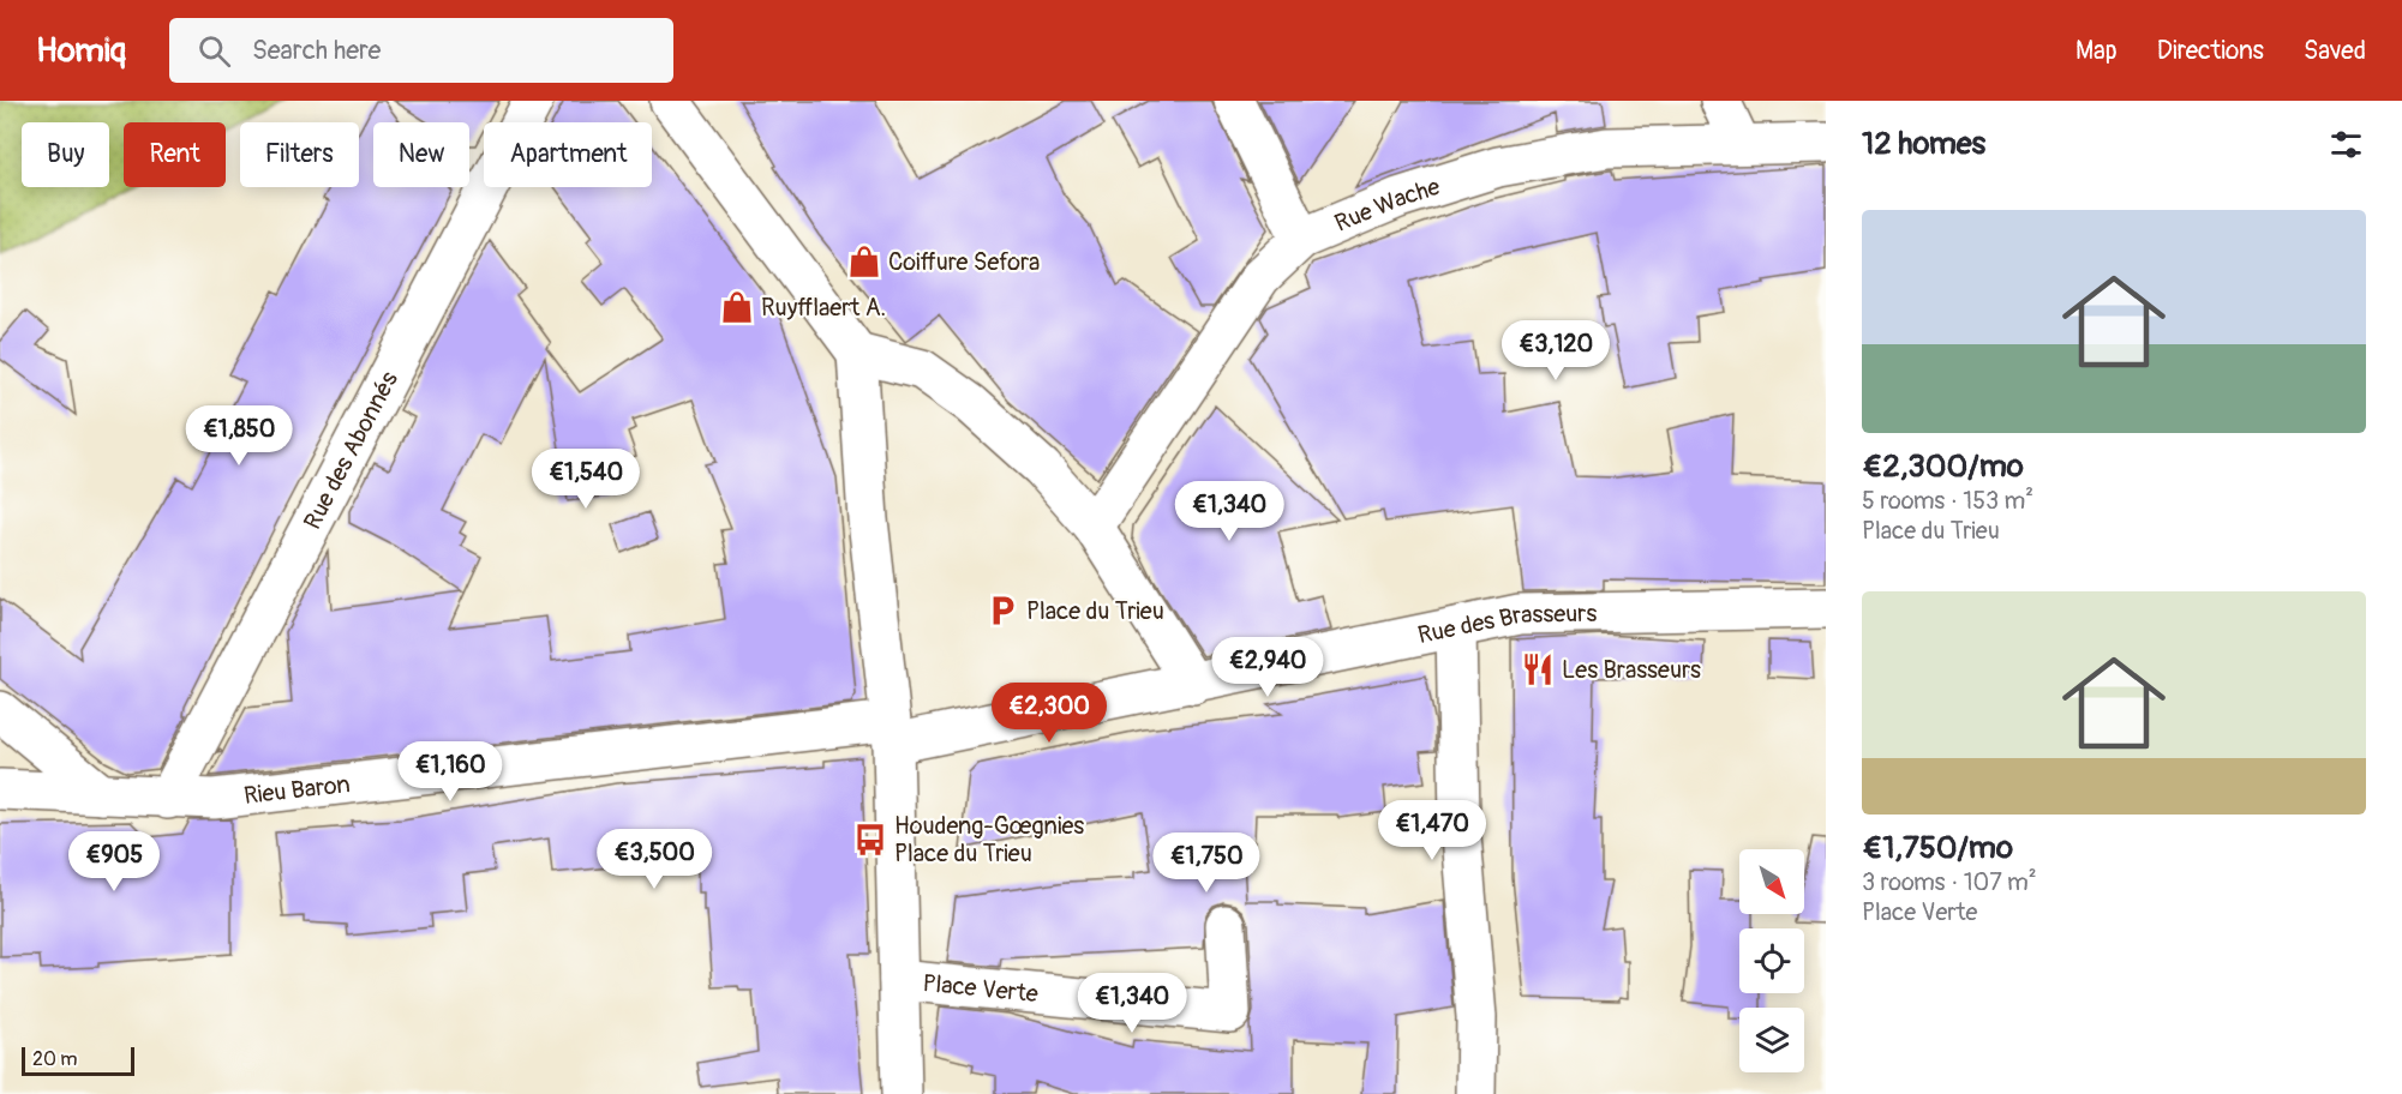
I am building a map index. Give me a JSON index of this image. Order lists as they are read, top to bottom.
{
  "streets": {
    "street": [
      "Rue Wache",
      "Rue des Abonnés",
      "Rue des Brasseurs",
      "Rieu Baron",
      "Place Verte"
    ]
  },
  "crossings": [
    ["Rue des Abonnés", "Rieu Baron"]
  ],
  "places": {
    "shop": ["Coiffure Sefora", "Ruyfflaert A."],
    "parking": ["Place du Trieu"],
    "restaurant": ["Les Brasseurs"],
    "bus stop": ["Houdeng-Gœgnies Place du Trieu"]
  },
  "scale_bar": "20 m",
  "north": "bottom right",
  "page": {
    "header": "Homiq",
    "search": "Search here",
    "nav": ["Map", "Directions", "Saved"],
    "heading": "12 homes",
    "chip": [
      "Buy",
      "Rent",
      "Filters",
      "New",
      "Apartment"
    ],
    "list": [
      {
        "name": "€2,300/mo",
        "note": "5 rooms · 153 m² · Place du Trieu"
      },
      {
        "name": "€1,750/mo",
        "note": "3 rooms · 107 m² · Place Verte"
      }
    ],
    "price": [
      "€3,120",
      "€1,850",
      "€1,540",
      "€1,340",
      "€2,940",
      "€2,300",
      "€1,160",
      "€1,470",
      "€3,500",
      "€905",
      "€1,750",
      "€1,340"
    ],
    "scale": "20 m"
  }
}
